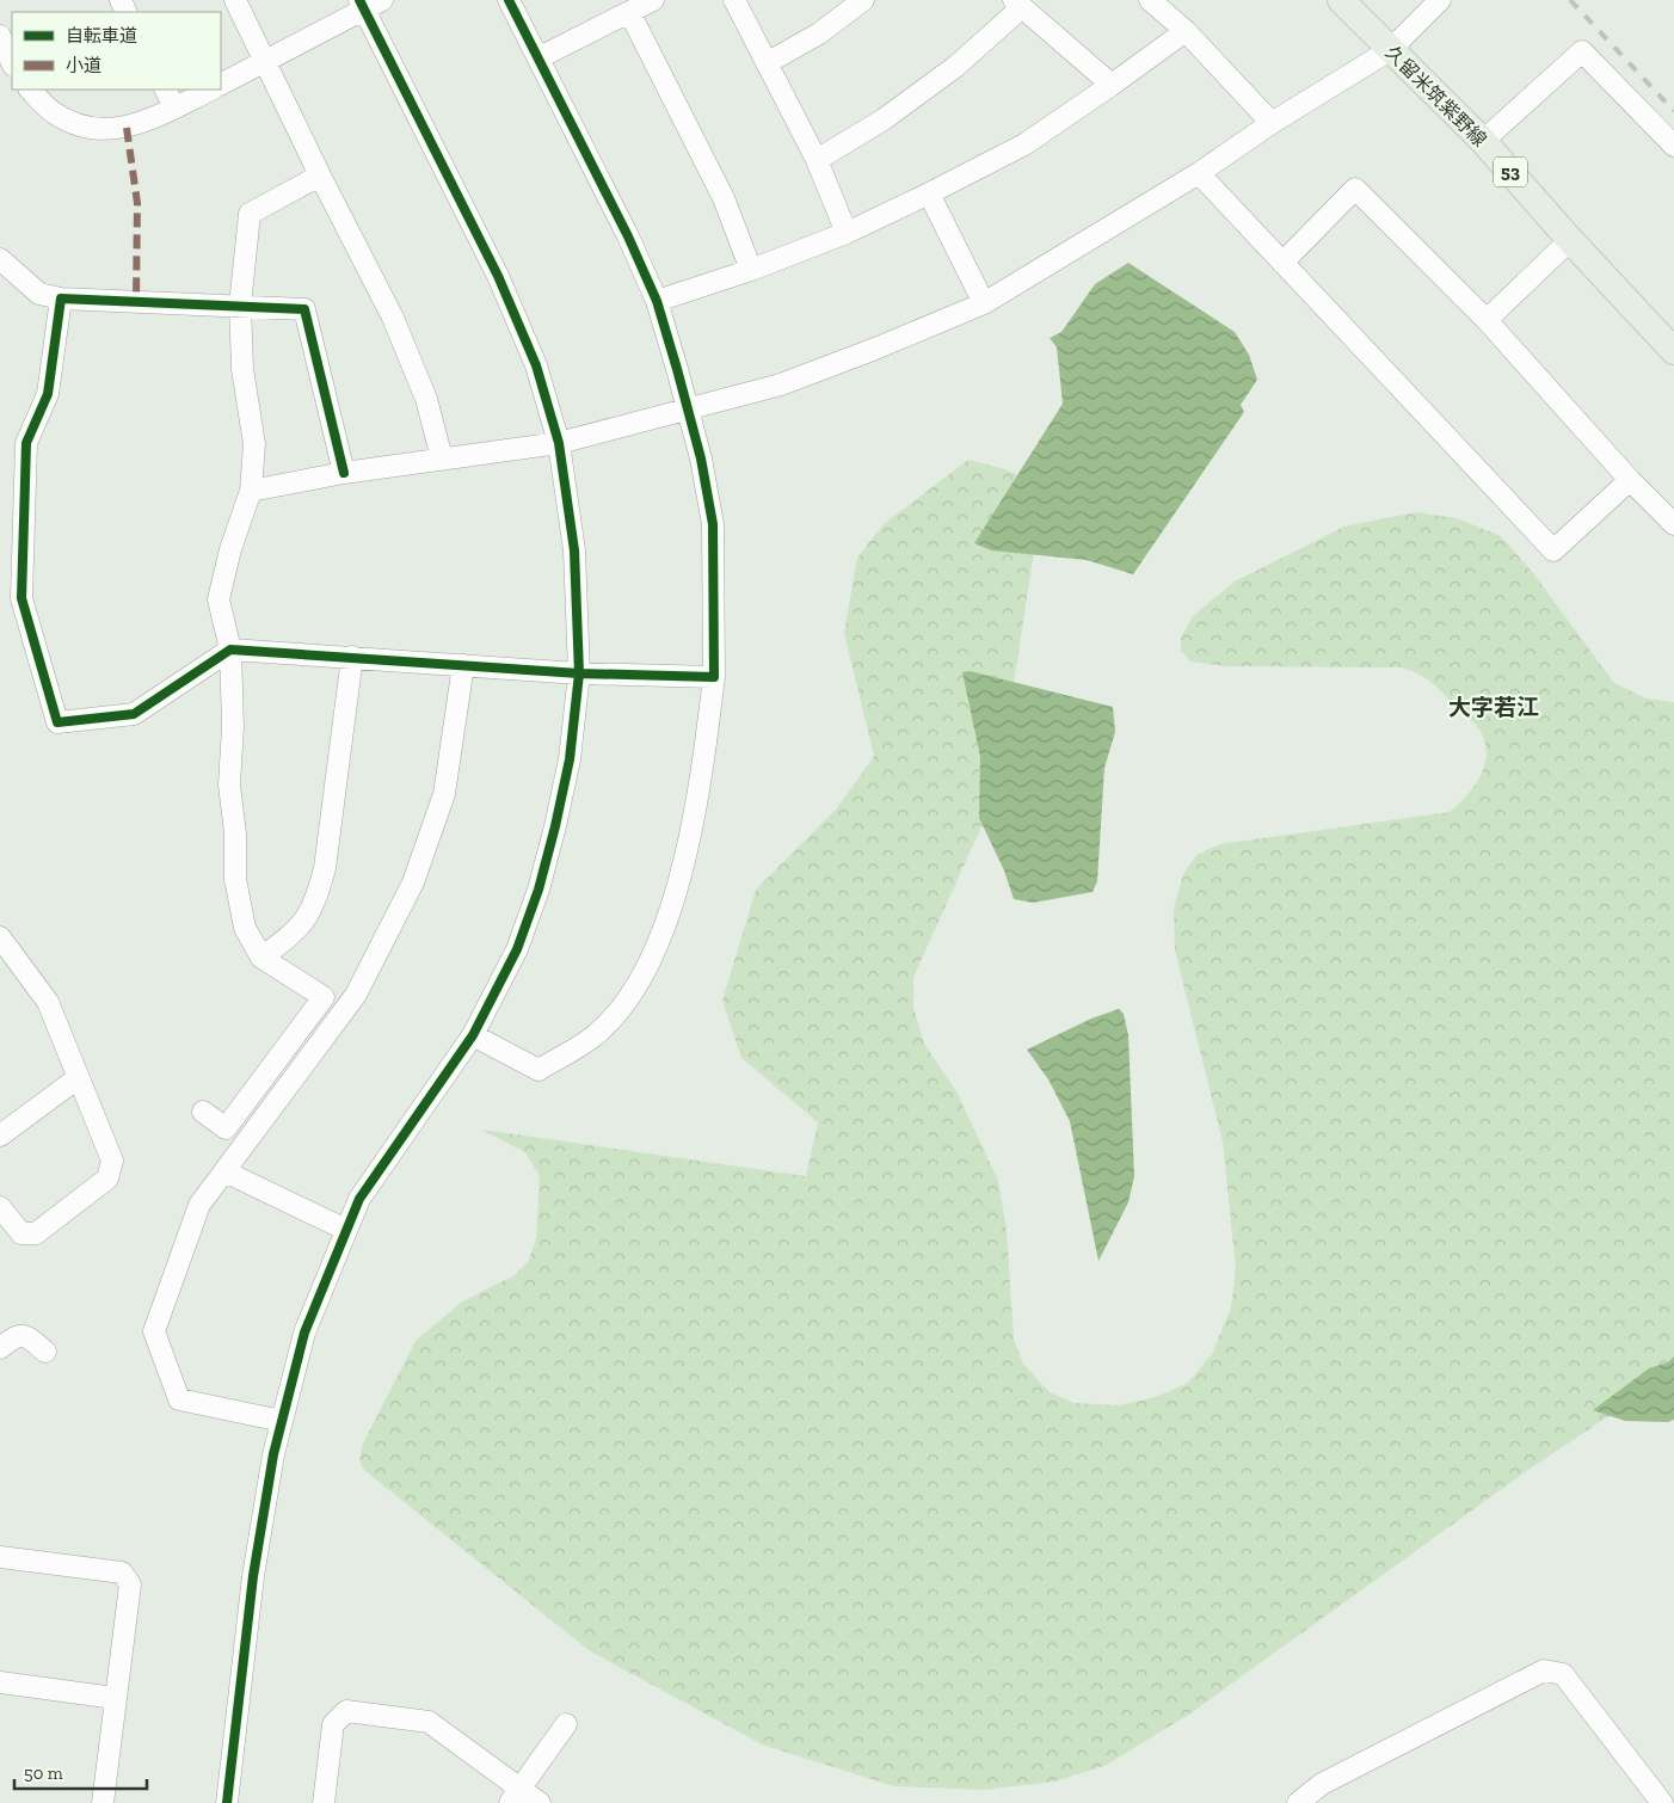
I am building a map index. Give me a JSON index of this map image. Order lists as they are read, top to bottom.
{
  "streets": {
    "main road": ["久留米筑紫野線", "53"]
  },
  "districts": ["大字若江"],
  "legend": ["自転車道", "小道"],
  "scale_bar": "50 m"
}
